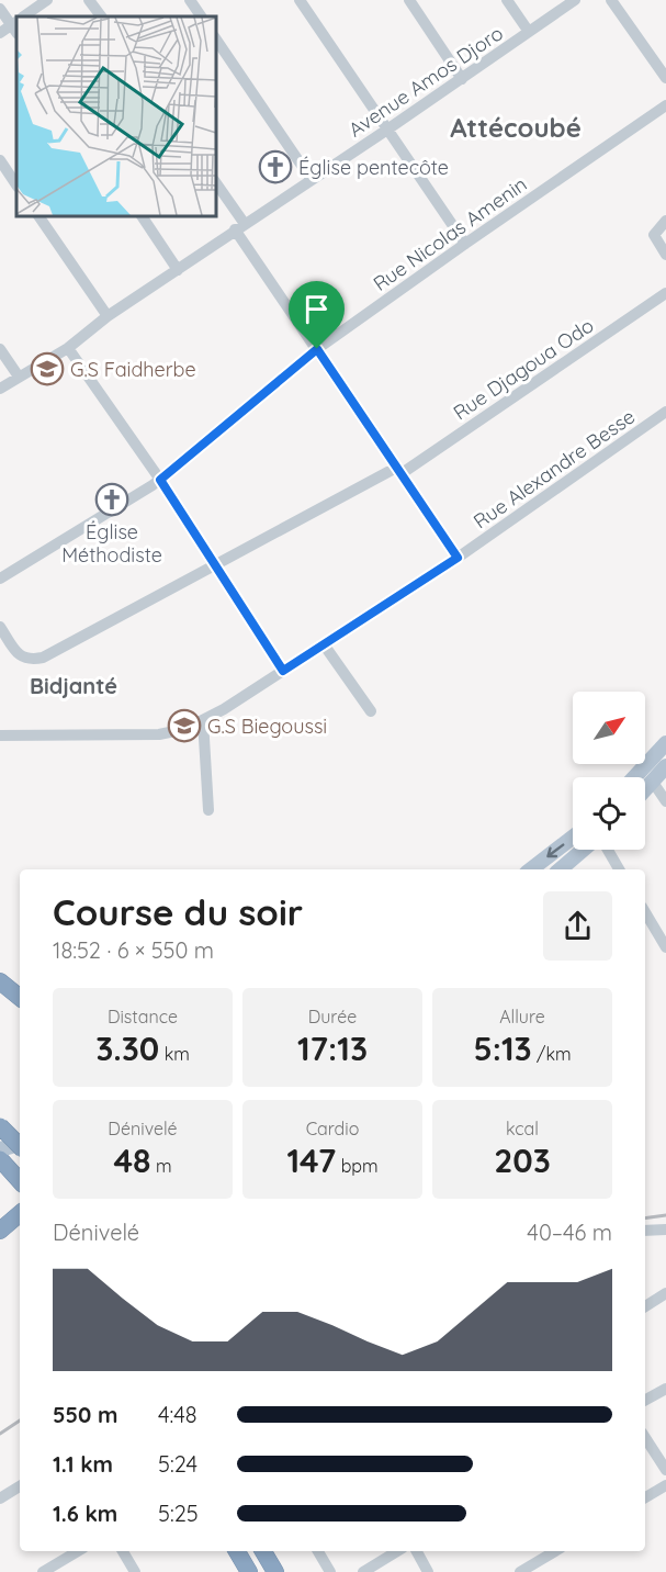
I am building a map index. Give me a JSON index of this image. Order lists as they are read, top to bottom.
{
  "streets": {
    "street": [
      "Avenue Amos Djoro",
      "Rue Nicolas Amenin",
      "Rue Djagoua Odo",
      "Rue Alexandre Besse"
    ]
  },
  "districts": ["Attécoubé", "Bidjanté"],
  "places": {
    "church": ["Église pentecôte", "Église Méthodiste"],
    "school or university": ["G.S Faidherbe", "G.S Biegoussi"]
  },
  "north": "top right",
  "page": {
    "heading": ["Course du soir", "18:52 · 6 × 550 m"],
    "stats": [
      ["Distance", "3.30 km"],
      ["Durée", "17:13"],
      ["Allure", "5:13 /km"],
      ["Dénivelé", "48 m"],
      ["Cardio", "147 bpm"],
      ["kcal", "203"]
    ],
    "chart": ["Dénivelé", "40–46 m"],
    "list": [
      {
        "name": "550 m",
        "note": "4:48"
      },
      {
        "name": "1.1 km",
        "note": "5:24"
      },
      {
        "name": "1.6 km",
        "note": "5:25"
      }
    ]
  }
}
